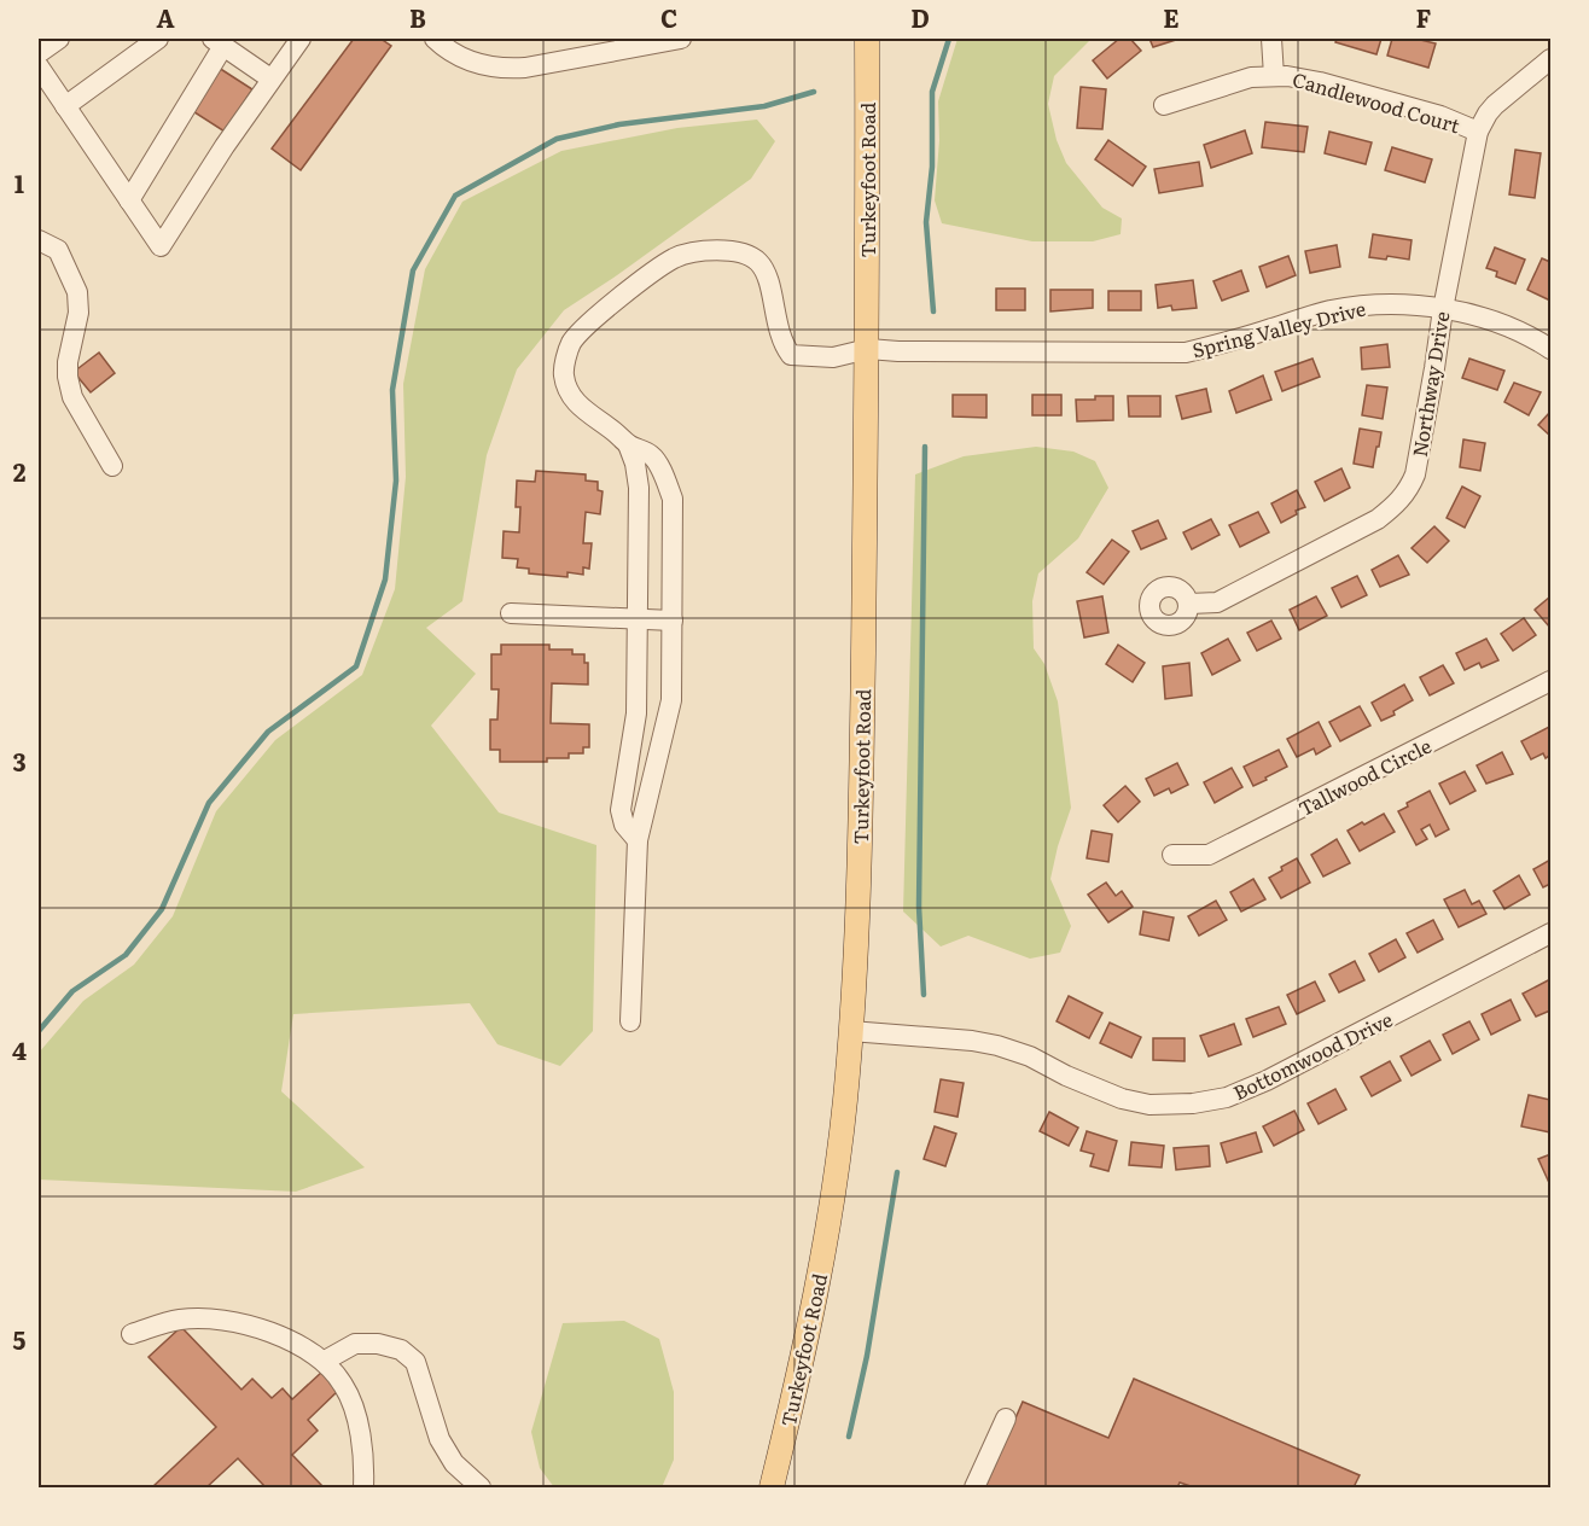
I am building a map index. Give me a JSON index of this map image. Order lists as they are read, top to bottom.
{
  "streets": {
    "main road": ["Turkeyfoot Road"],
    "street": [
      "Candlewood Court",
      "Spring Valley Drive",
      "Northway Drive",
      "Tallwood Circle",
      "Bottomwood Drive"
    ]
  },
  "crossings": [
    ["Candlewood Court", "Northway Drive"],
    ["Turkeyfoot Road", "Spring Valley Drive"],
    ["Turkeyfoot Road", "Bottomwood Drive"],
    ["Spring Valley Drive", "Northway Drive"]
  ],
  "grid": {
    "columns": [
      "A",
      "B",
      "C",
      "D",
      "E",
      "F"
    ],
    "rows": [
      "1",
      "2",
      "3",
      "4",
      "5"
    ]
  }
}
